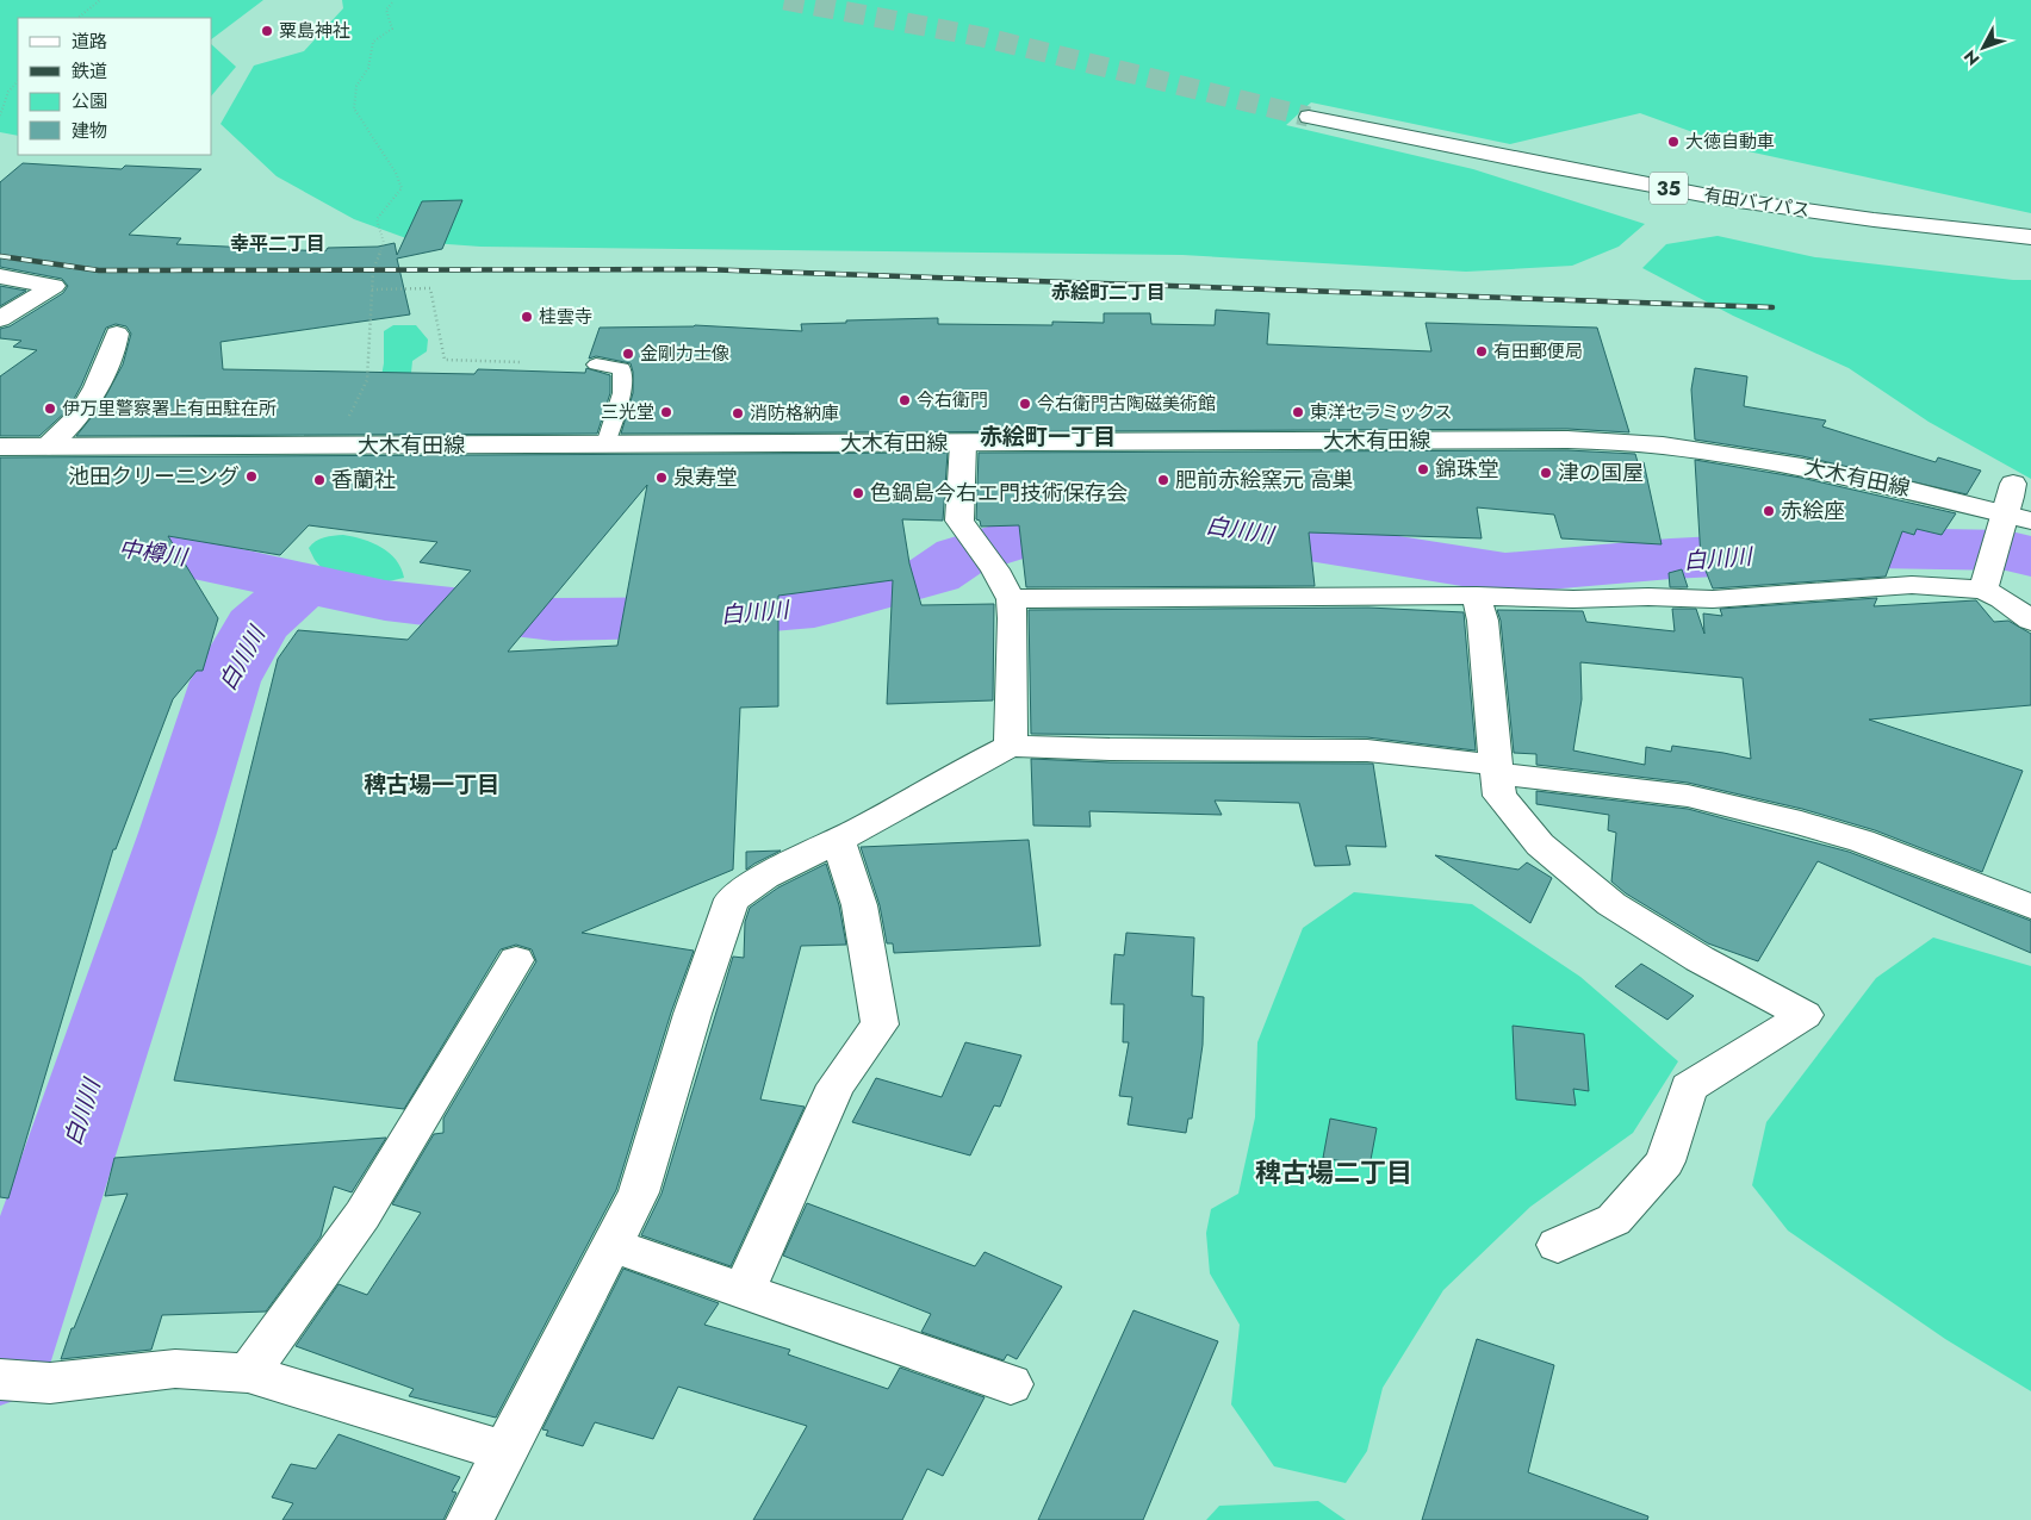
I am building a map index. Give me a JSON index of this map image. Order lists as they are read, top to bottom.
{
  "streets": {
    "main road": ["35", "有田バイパス", "大木有田線"]
  },
  "districts": [
    "幸平二丁目",
    "赤絵町二丁目",
    "赤絵町一丁目",
    "稗古場一丁目",
    "稗古場二丁目"
  ],
  "water": ["白川川", "中樽川"],
  "places": [
    "粟島神社",
    "大徳自動車",
    "桂雲寺",
    "有田郵便局",
    "金剛力士像",
    "今右衛門",
    "今右衛門古陶磁美術館",
    "伊万里警察署上有田駐在所",
    "三光堂",
    "東洋セラミックス",
    "消防格納庫",
    "錦珠堂",
    "津の国屋",
    "池田クリーニング",
    "泉寿堂",
    "香蘭社",
    "肥前赤絵窯元 高巣",
    "色鍋島今右エ門技術保存会",
    "赤絵座"
  ],
  "legend": [
    "道路",
    "鉄道",
    "公園",
    "建物"
  ],
  "north": "bottom left"
}
